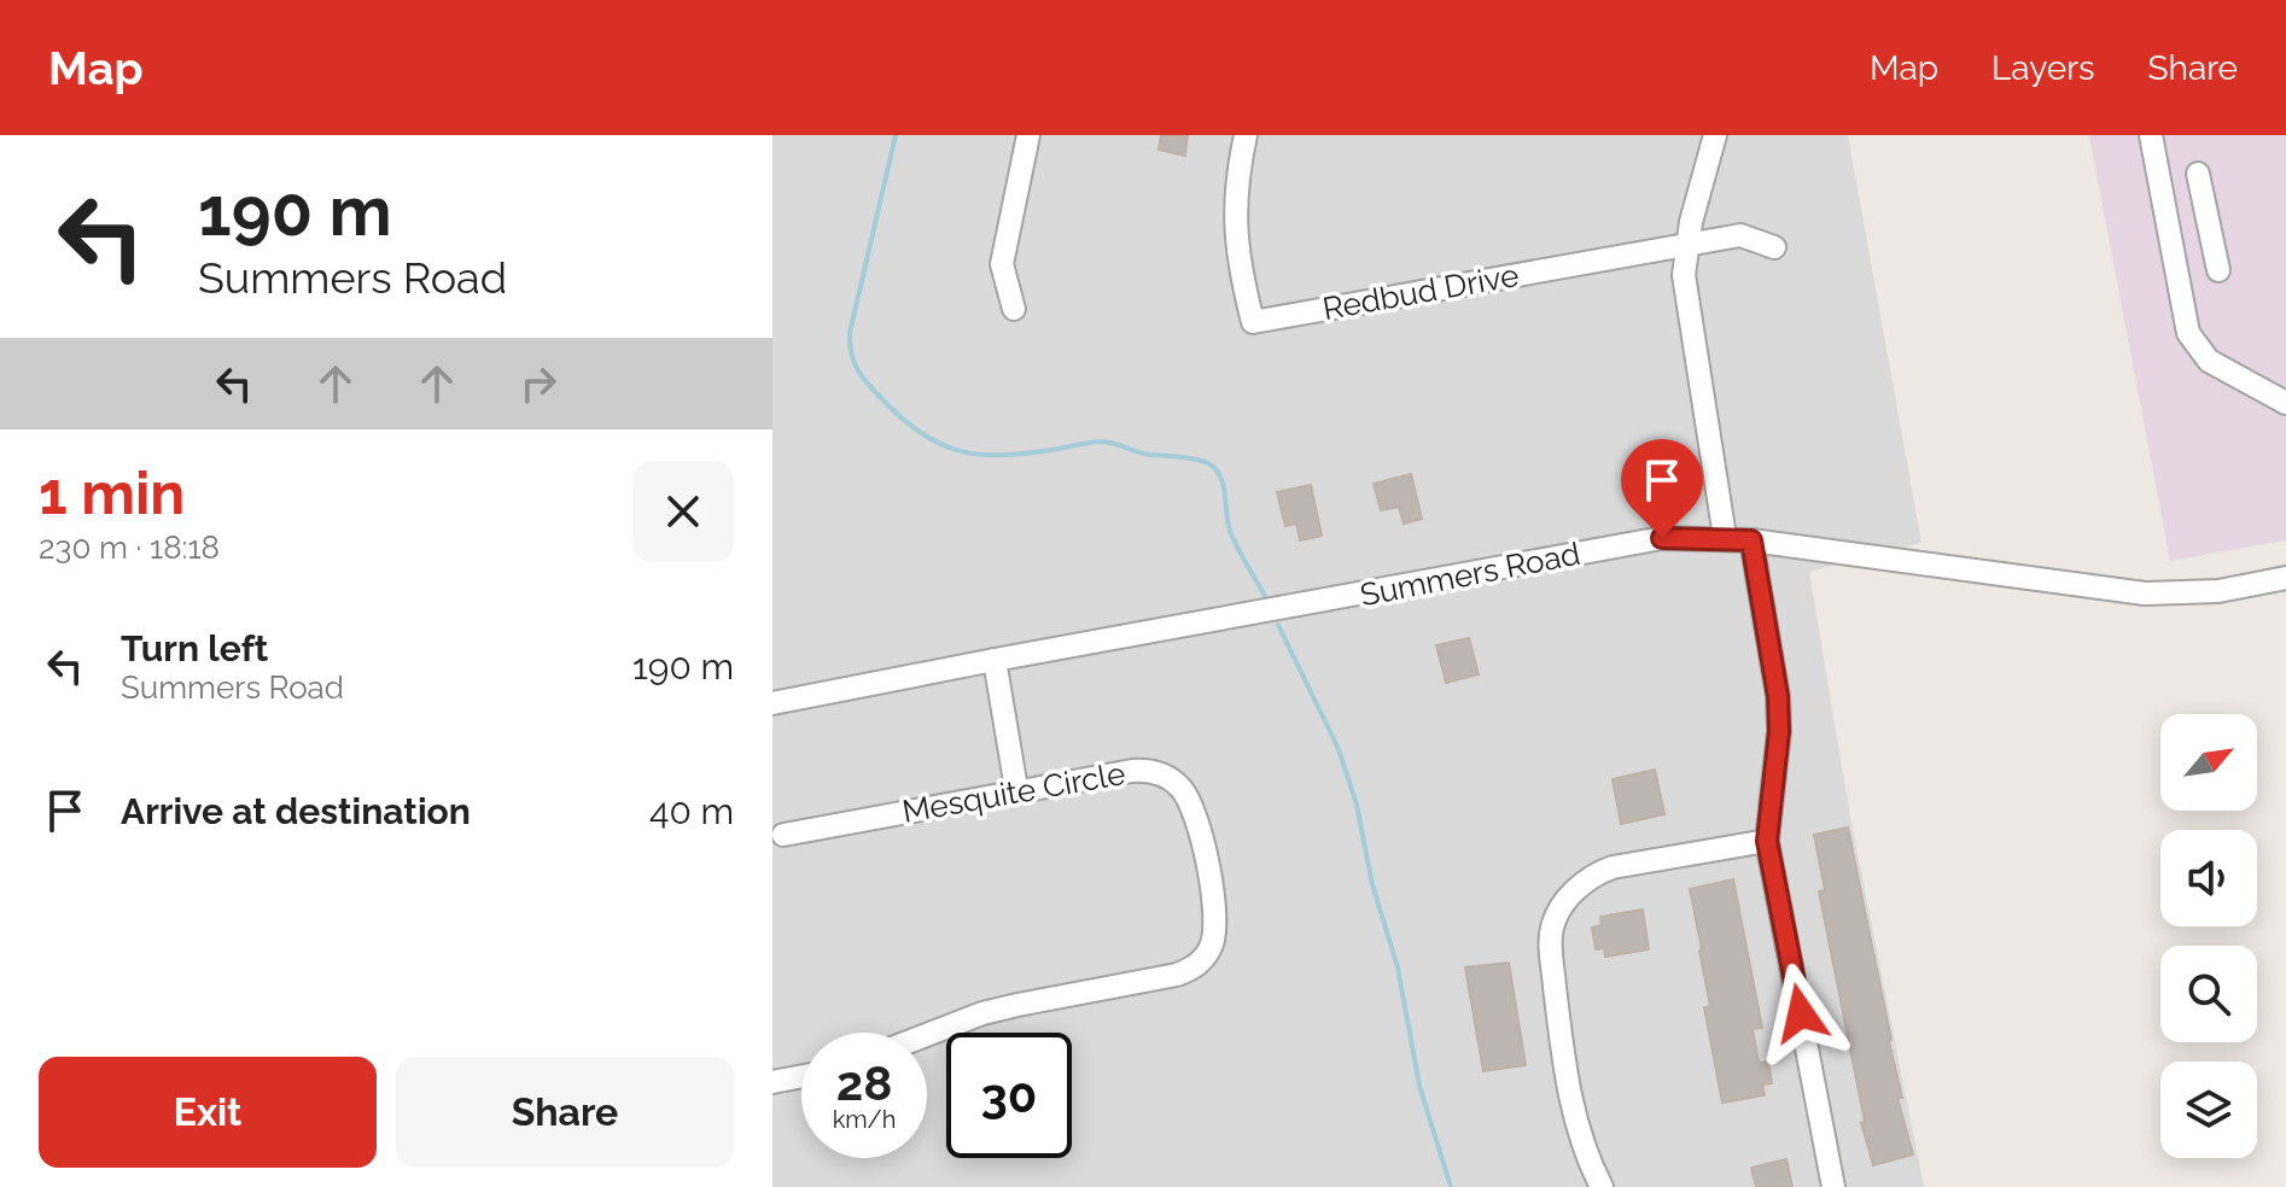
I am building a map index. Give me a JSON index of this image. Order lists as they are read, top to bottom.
{
  "streets": {
    "street": ["Redbud Drive", "Summers Road", "Mesquite Circle"]
  },
  "north": "top right",
  "page": {
    "header": "Map",
    "nav": ["Map", "Layers", "Share"],
    "turn": ["190 m", "Summers Road"],
    "heading": ["1 min", "230 m · 18:18"],
    "list": [
      {
        "name": "Turn left",
        "note": "Summers Road",
        "value": "190 m"
      },
      {
        "name": "Arrive at destination",
        "value": "40 m"
      }
    ],
    "speed": "28 km/h",
    "limit": "30",
    "buttons": ["Exit", "Share"]
  }
}
